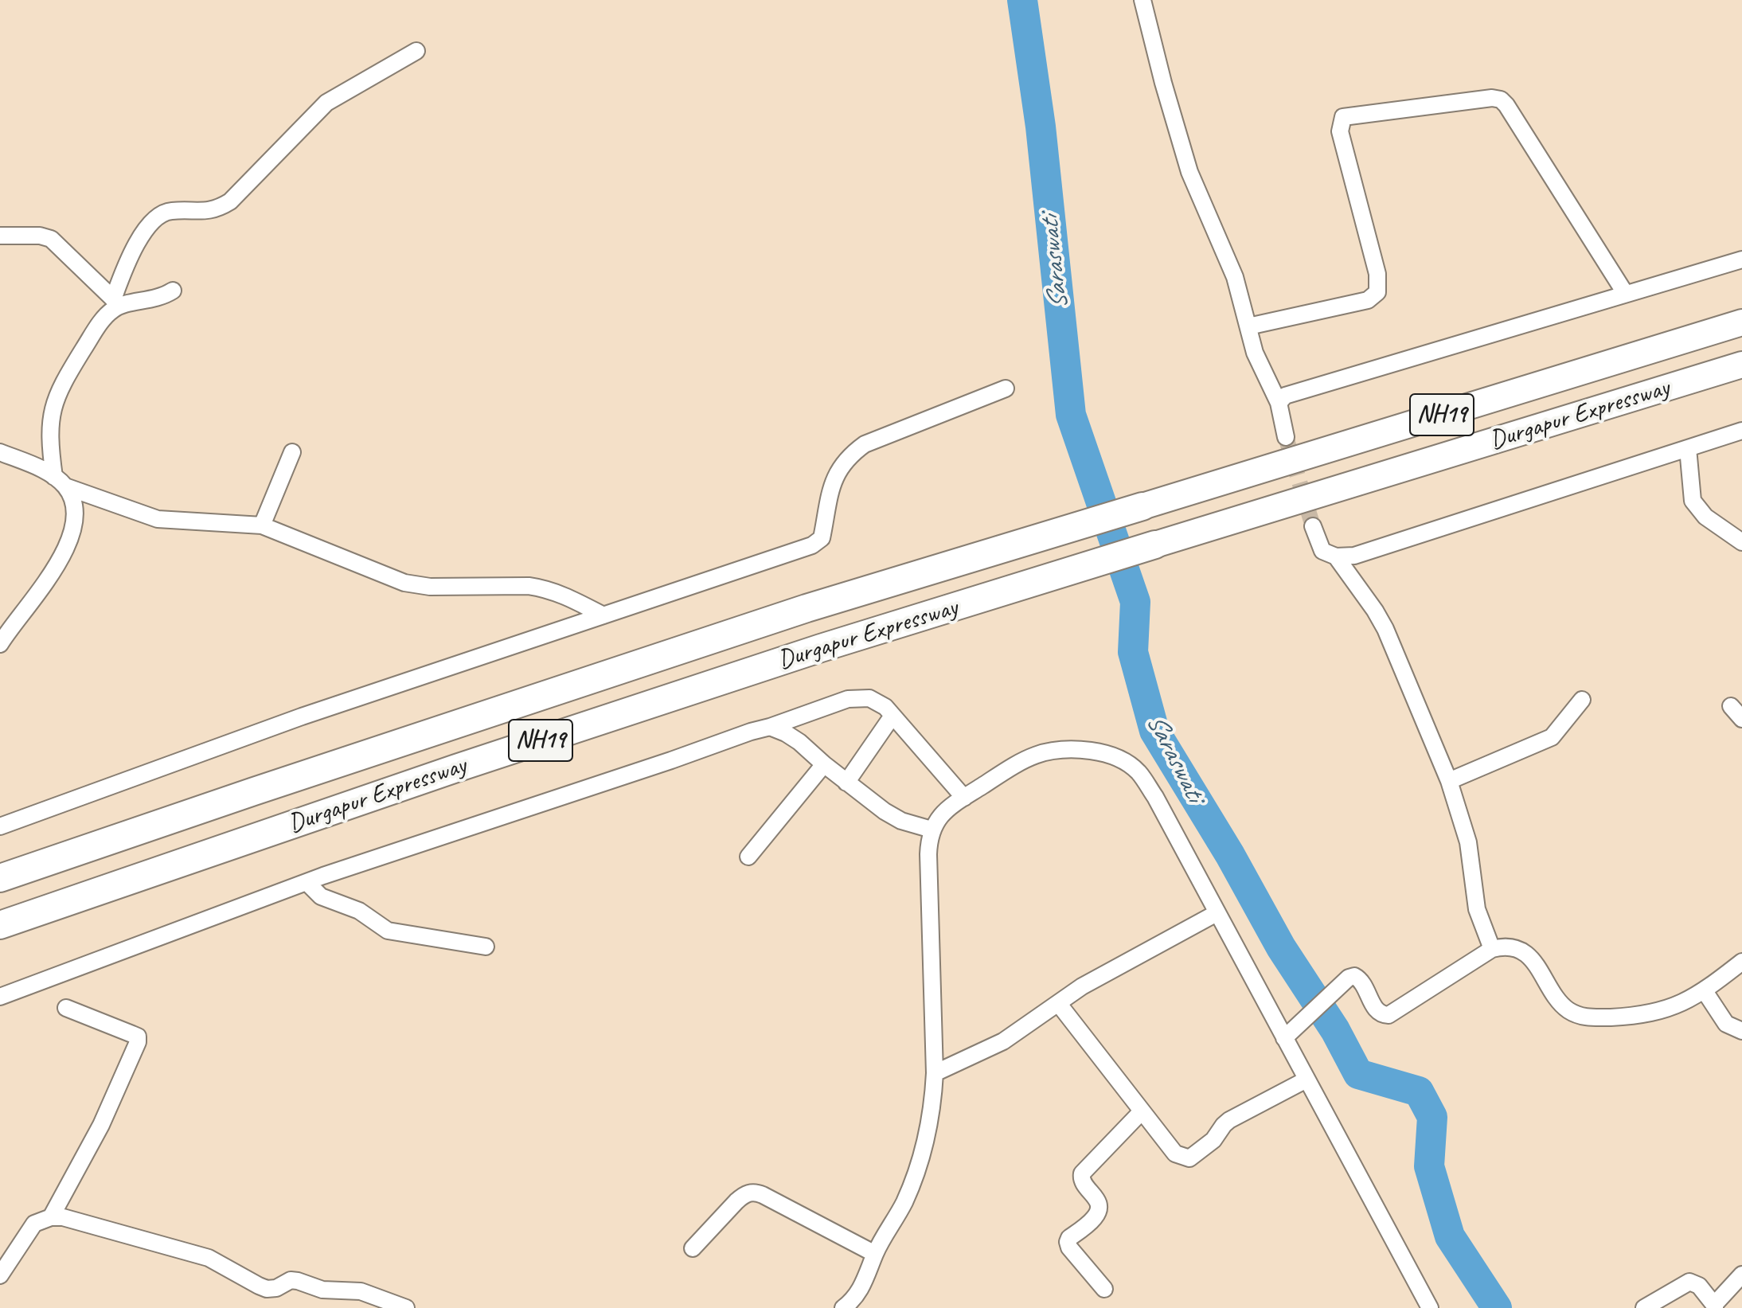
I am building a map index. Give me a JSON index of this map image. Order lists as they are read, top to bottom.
{
  "streets": {
    "highway": ["NH19", "Durgapur Expressway"]
  },
  "water": ["Saraswati"]
}
